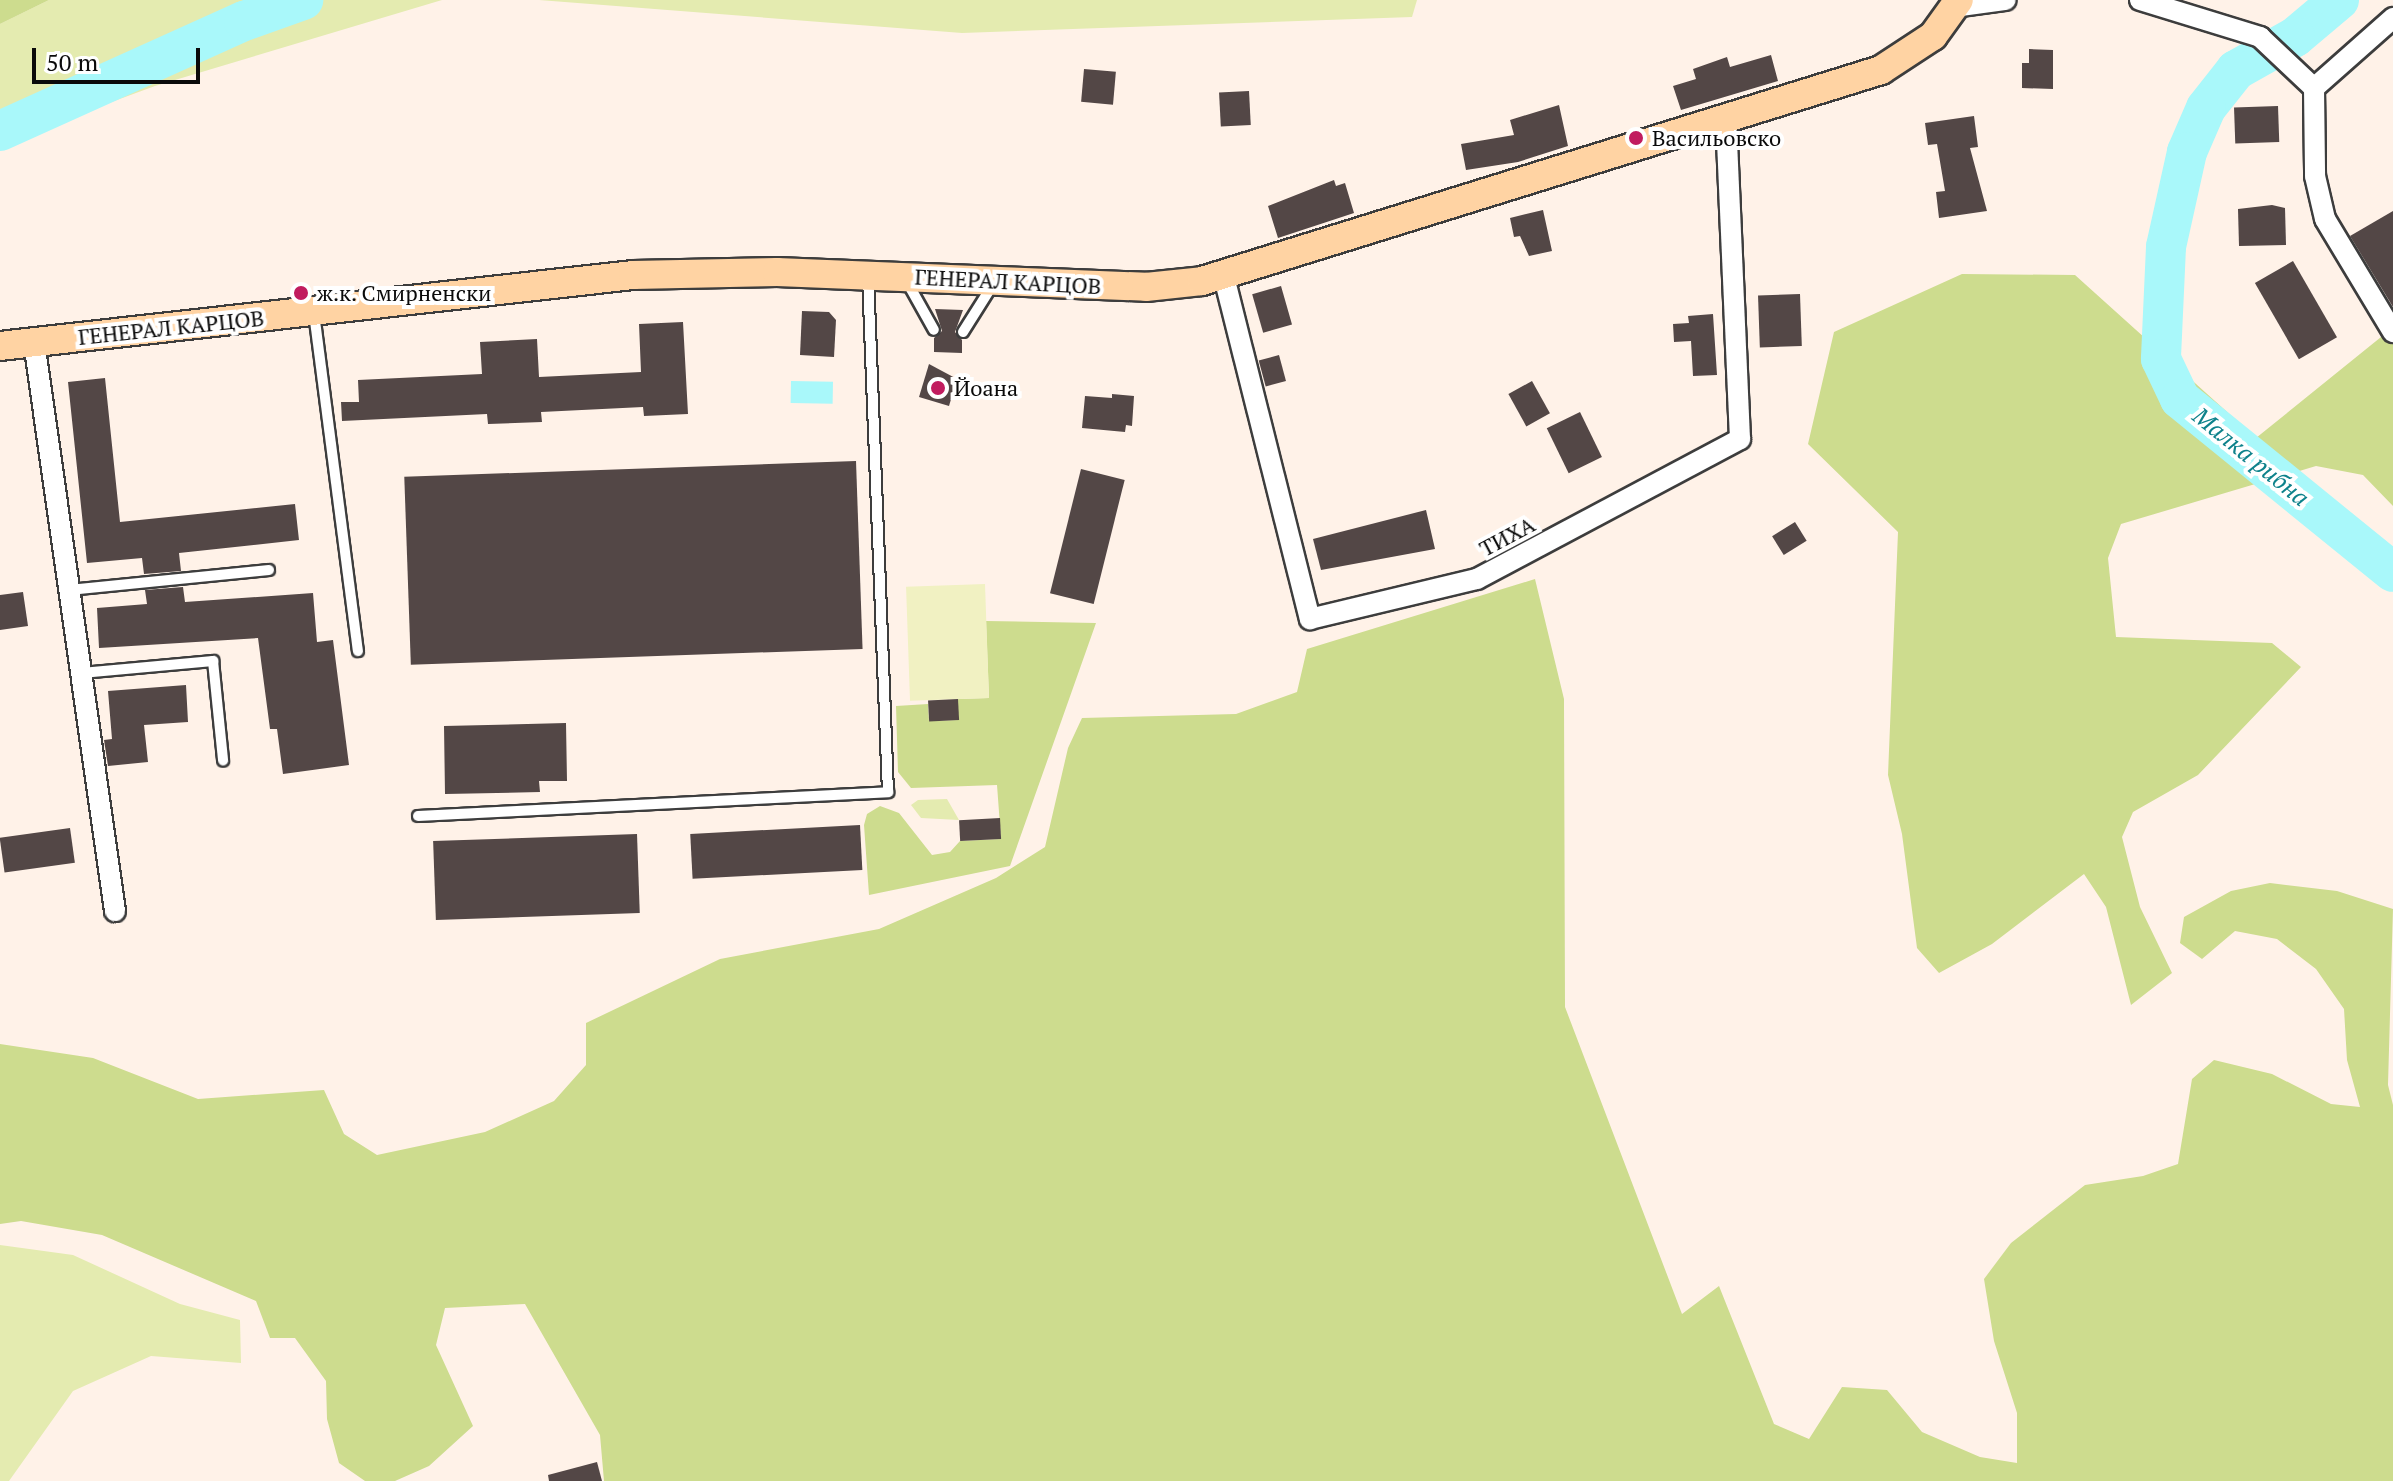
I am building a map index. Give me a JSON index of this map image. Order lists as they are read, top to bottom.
{
  "streets": {
    "main road": ["ГЕНЕРАЛ КАРЦОВ"],
    "street": ["ТИХА"]
  },
  "crossings": [
    ["ГЕНЕРАЛ КАРЦОВ", "ТИХА"]
  ],
  "water": ["Малка рибна"],
  "places": ["Васильовско", "ж.к. Смирненски", "Йоана"],
  "scale_bar": "50 m"
}
